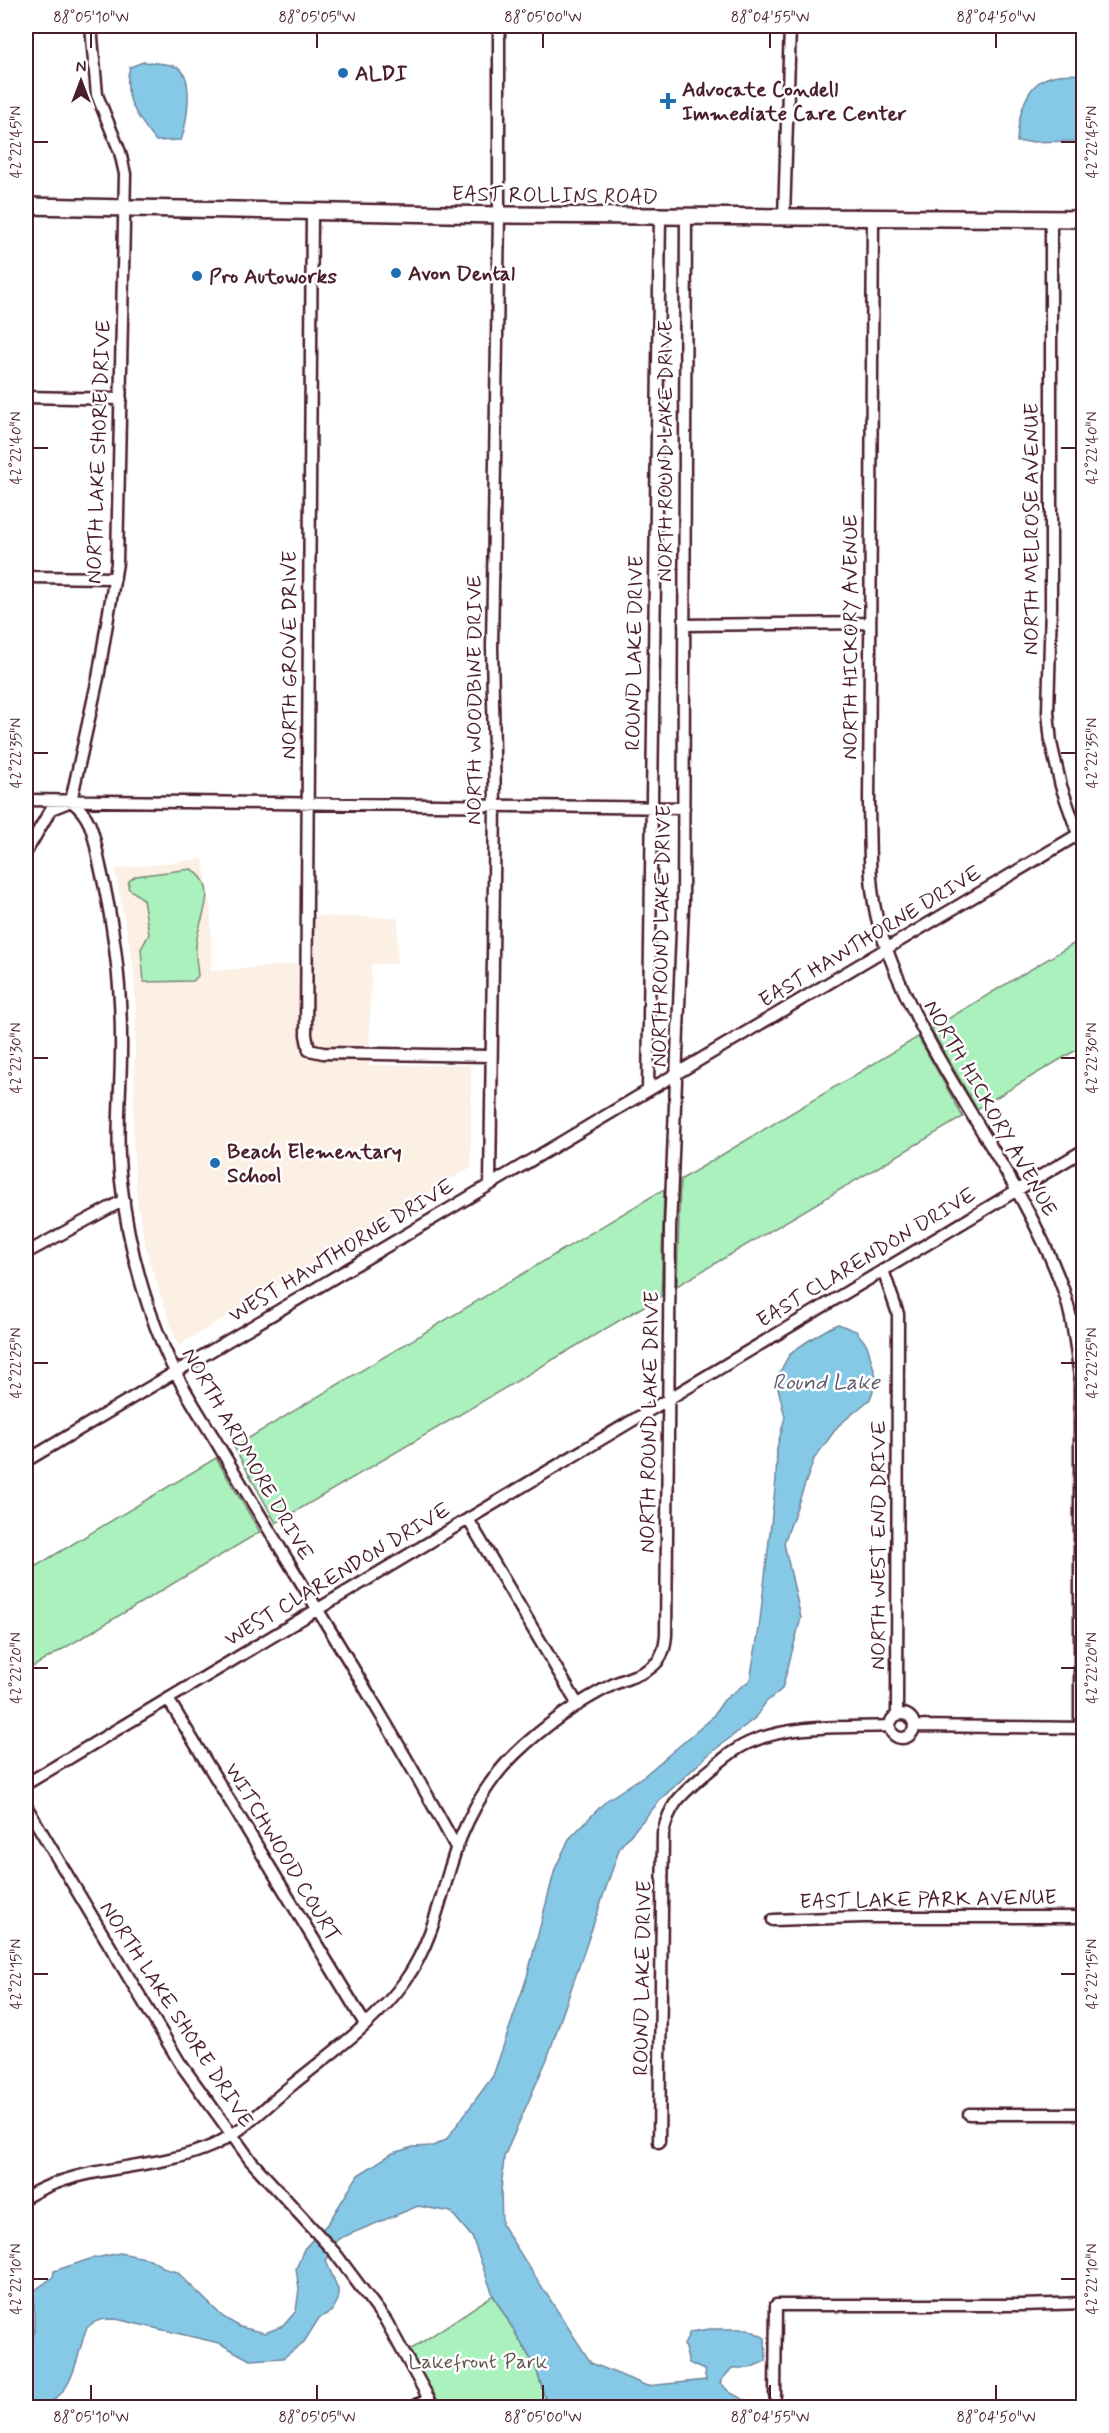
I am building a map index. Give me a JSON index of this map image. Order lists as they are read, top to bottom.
{
  "streets": {
    "main road": ["EAST ROLLINS ROAD"],
    "street": [
      "NORTH ROUND LAKE DRIVE",
      "NORTH LAKE SHORE DRIVE",
      "NORTH MELROSE AVENUE",
      "NORTH HICKORY AVENUE",
      "ROUND LAKE DRIVE",
      "NORTH GROVE DRIVE",
      "NORTH WOODBINE DRIVE",
      "EAST HAWTHORNE DRIVE",
      "WEST HAWTHORNE DRIVE",
      "EAST CLARENDON DRIVE",
      "NORTH ARDMORE DRIVE",
      "NORTH WEST END DRIVE",
      "WEST CLARENDON DRIVE",
      "WITCHWOOD COURT",
      "EAST LAKE PARK AVENUE"
    ]
  },
  "crossings": [
    ["EAST ROLLINS ROAD", "NORTH ROUND LAKE DRIVE"],
    ["EAST ROLLINS ROAD", "NORTH LAKE SHORE DRIVE"],
    ["EAST ROLLINS ROAD", "NORTH MELROSE AVENUE"],
    ["EAST ROLLINS ROAD", "NORTH HICKORY AVENUE"],
    ["EAST ROLLINS ROAD", "ROUND LAKE DRIVE"],
    ["EAST ROLLINS ROAD", "NORTH GROVE DRIVE"],
    ["EAST ROLLINS ROAD", "NORTH WOODBINE DRIVE"],
    ["NORTH ROUND LAKE DRIVE", "EAST HAWTHORNE DRIVE"],
    ["NORTH ROUND LAKE DRIVE", "WEST HAWTHORNE DRIVE"],
    ["NORTH ROUND LAKE DRIVE", "EAST CLARENDON DRIVE"],
    ["NORTH ROUND LAKE DRIVE", "WEST CLARENDON DRIVE"],
    ["NORTH LAKE SHORE DRIVE", "NORTH ARDMORE DRIVE"],
    ["NORTH MELROSE AVENUE", "EAST HAWTHORNE DRIVE"],
    ["NORTH HICKORY AVENUE", "EAST HAWTHORNE DRIVE"],
    ["NORTH HICKORY AVENUE", "EAST CLARENDON DRIVE"],
    ["ROUND LAKE DRIVE", "WEST HAWTHORNE DRIVE"],
    ["ROUND LAKE DRIVE", "NORTH WEST END DRIVE"],
    ["NORTH GROVE DRIVE", "NORTH WOODBINE DRIVE"],
    ["NORTH WOODBINE DRIVE", "WEST HAWTHORNE DRIVE"],
    ["EAST HAWTHORNE DRIVE", "WEST HAWTHORNE DRIVE"],
    ["WEST HAWTHORNE DRIVE", "NORTH ARDMORE DRIVE"],
    ["EAST CLARENDON DRIVE", "NORTH WEST END DRIVE"],
    ["EAST CLARENDON DRIVE", "WEST CLARENDON DRIVE"],
    ["NORTH ARDMORE DRIVE", "WEST CLARENDON DRIVE"],
    ["WEST CLARENDON DRIVE", "WITCHWOOD COURT"]
  ],
  "water": ["Round Lake"],
  "parks": ["Lakefront Park"],
  "places": {
    "other": [
      "ALDI",
      "Avon Dental",
      "Pro Autoworks",
      "Beach Elementary School"
    ],
    "health": ["Advocate Condell Immediate Care Center"]
  },
  "north": "top",
  "coordinates": [
    "88°05'10\"W",
    "88°05'05\"W",
    "88°05'00\"W",
    "88°04'55\"W",
    "88°04'50\"W",
    "42°22'45\"N",
    "42°22'40\"N",
    "42°22'35\"N",
    "42°22'30\"N",
    "42°22'25\"N",
    "42°22'20\"N",
    "42°22'15\"N",
    "42°22'10\"N"
  ]
}
